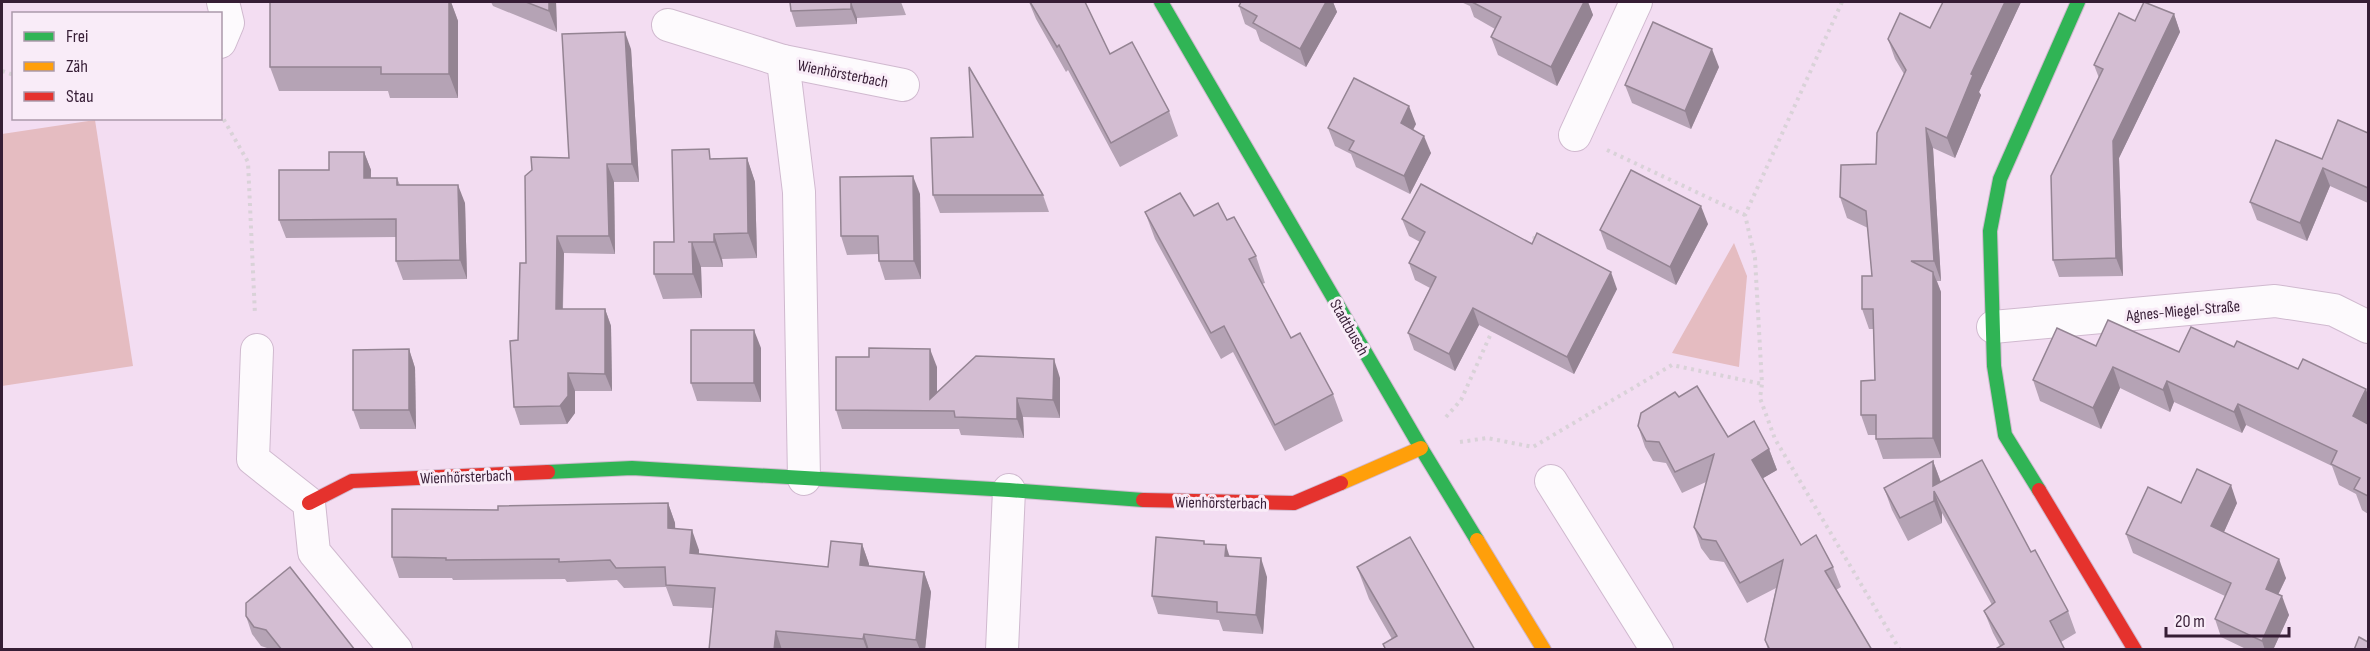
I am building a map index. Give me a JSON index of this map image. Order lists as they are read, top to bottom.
{
  "streets": {
    "street": ["Wienhörsterbach", "Agnes-Miegel-Straße", "Stadtbusch"]
  },
  "crossings": [
    ["Wienhörsterbach", "Stadtbusch"]
  ],
  "legend": ["Frei", "Zäh", "Stau"],
  "scale_bar": "20 m"
}
